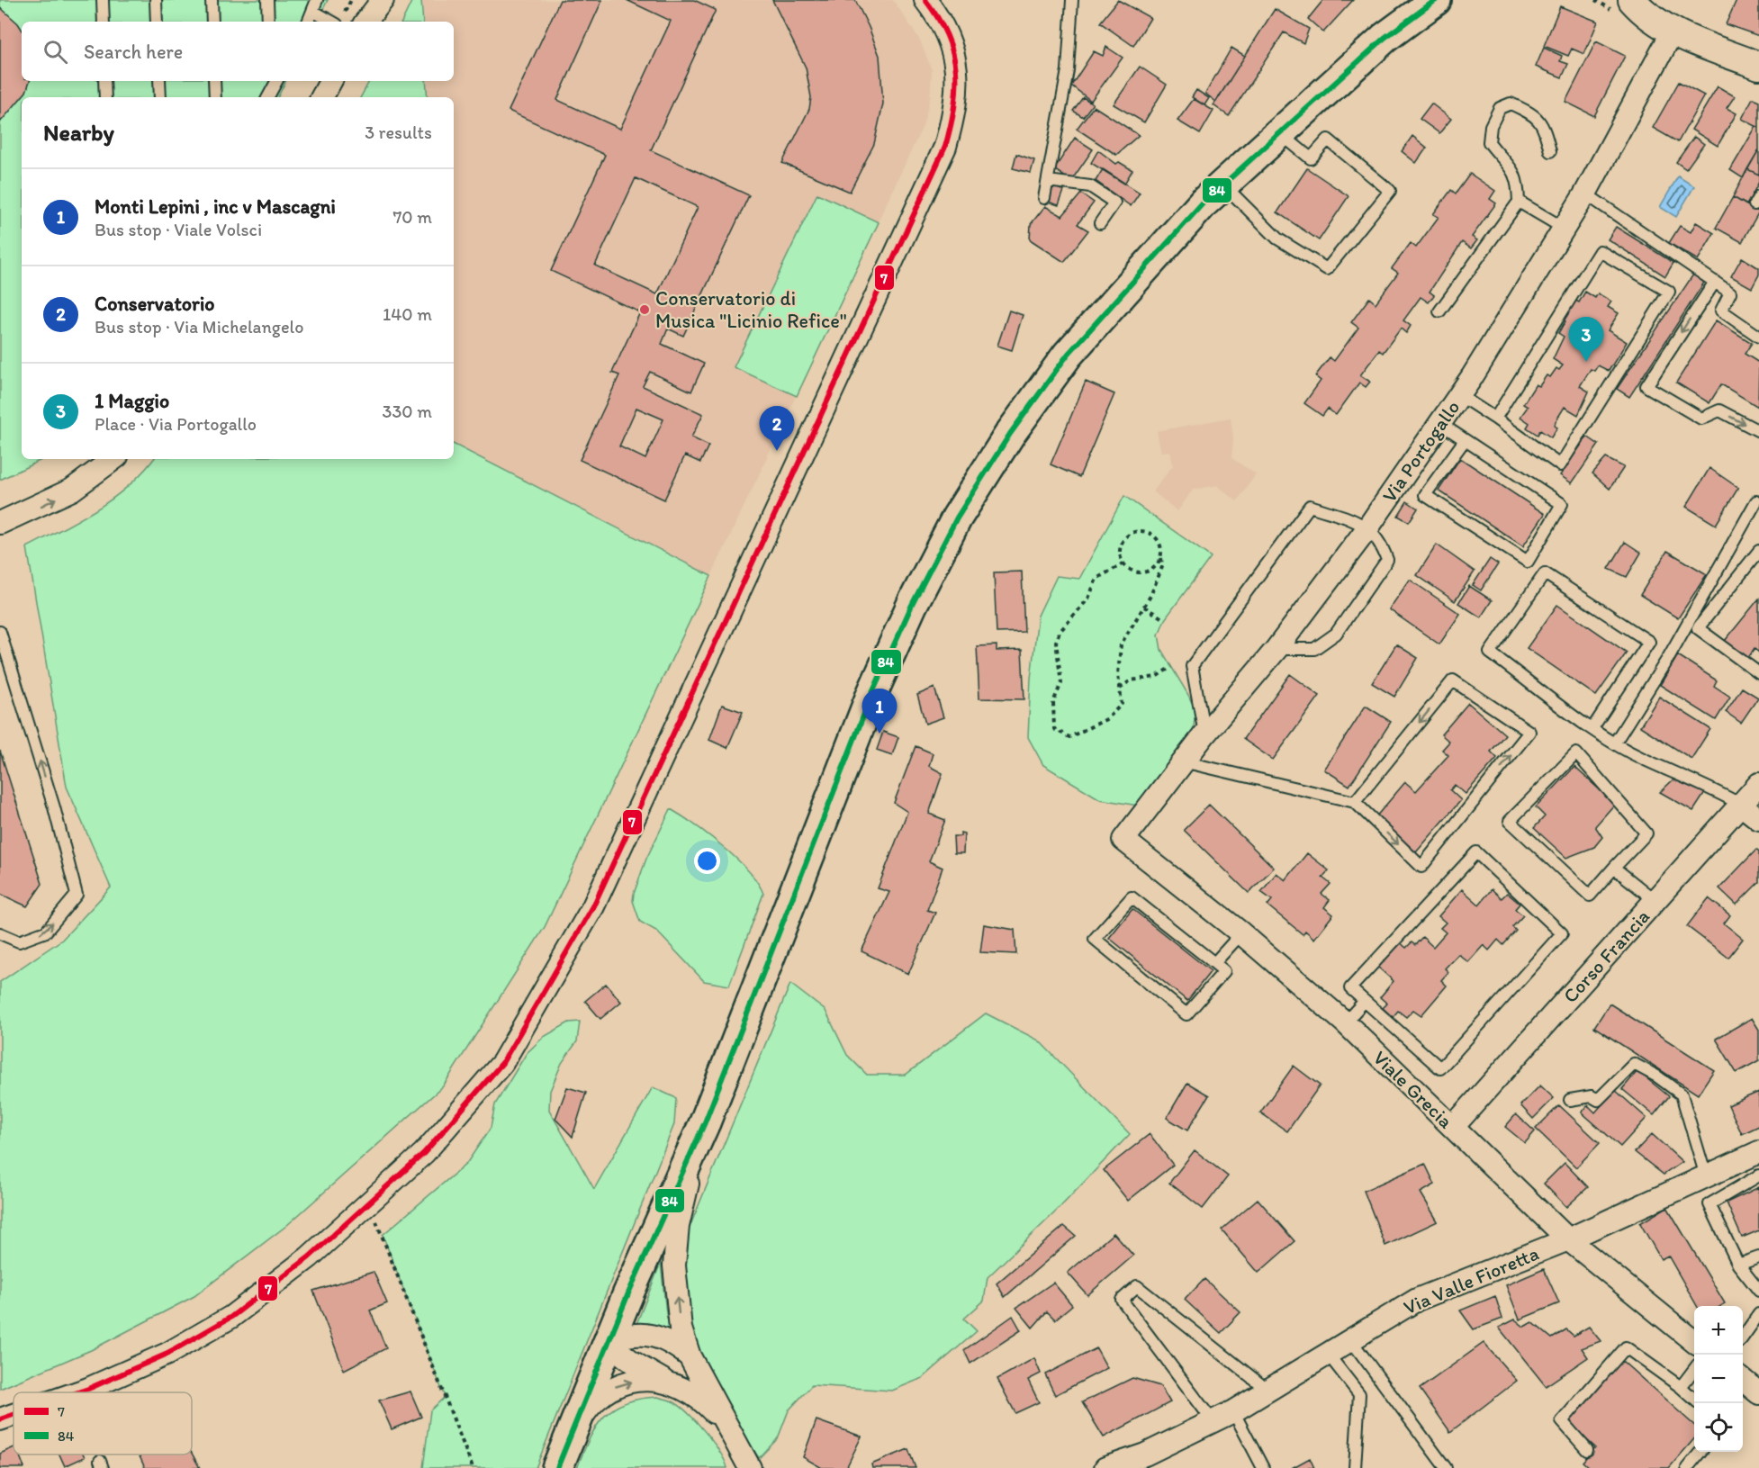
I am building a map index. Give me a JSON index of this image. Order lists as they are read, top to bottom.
{
  "streets": {
    "street": [
      "Via Portogallo",
      "Corso Francia",
      "Viale Grecia",
      "Via Valle Fioretta"
    ]
  },
  "crossings": [
    ["Via Portogallo", "Viale Grecia"],
    ["Corso Francia", "Viale Grecia"],
    ["Viale Grecia", "Via Valle Fioretta"]
  ],
  "places": ["Conservatorio di Musica \"Licinio Refice\""],
  "lines": ["transit line 7", "transit line 84"],
  "legend": ["7", "84"],
  "page": {
    "search": "Search here",
    "heading": ["Nearby", "3 results"],
    "list": [
      {
        "mark": "1",
        "name": "Monti Lepini , inc v Mascagni",
        "note": "Bus stop · Viale Volsci",
        "value": "70 m"
      },
      {
        "mark": "2",
        "name": "Conservatorio",
        "note": "Bus stop · Via Michelangelo",
        "value": "140 m"
      },
      {
        "mark": "3",
        "name": "1 Maggio",
        "note": "Place · Via Portogallo",
        "value": "330 m"
      }
    ],
    "pins": ["3", "2", "1"],
    "map_buttons": ["+", "−"]
  }
}
